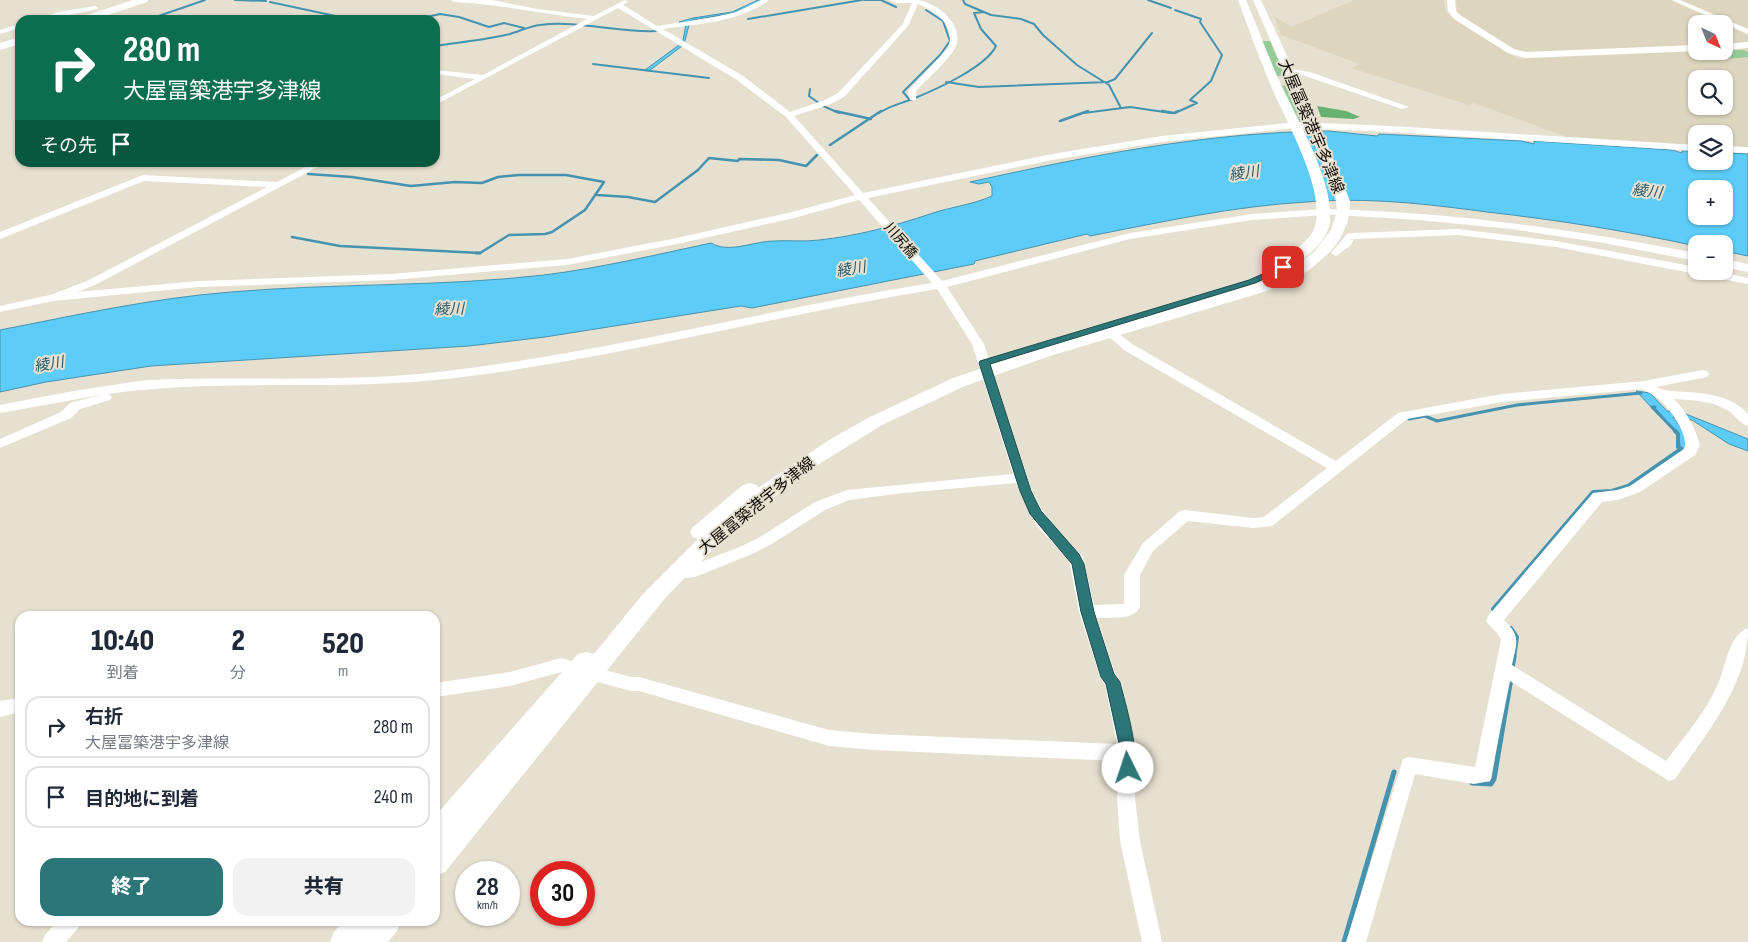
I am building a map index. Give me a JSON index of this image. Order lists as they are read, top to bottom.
{
  "streets": {
    "main road": ["大屋冨築港宇多津線"],
    "street": ["川尻橋"]
  },
  "crossings": [
    ["大屋冨築港宇多津線", "川尻橋"]
  ],
  "water": ["綾川"],
  "north": "bottom right",
  "page": {
    "map_buttons": ["+", "−"],
    "turn": ["280 m", "大屋冨築港宇多津線"],
    "then": "その先",
    "eta": [
      "10:40",
      "到着",
      "2",
      "分",
      "520",
      "m"
    ],
    "list": [
      {
        "name": "右折",
        "note": "大屋冨築港宇多津線",
        "value": "280 m"
      },
      {
        "name": "目的地に到着",
        "value": "240 m"
      }
    ],
    "buttons": ["終了", "共有"],
    "speed": "28 km/h",
    "limit": "30"
  }
}
